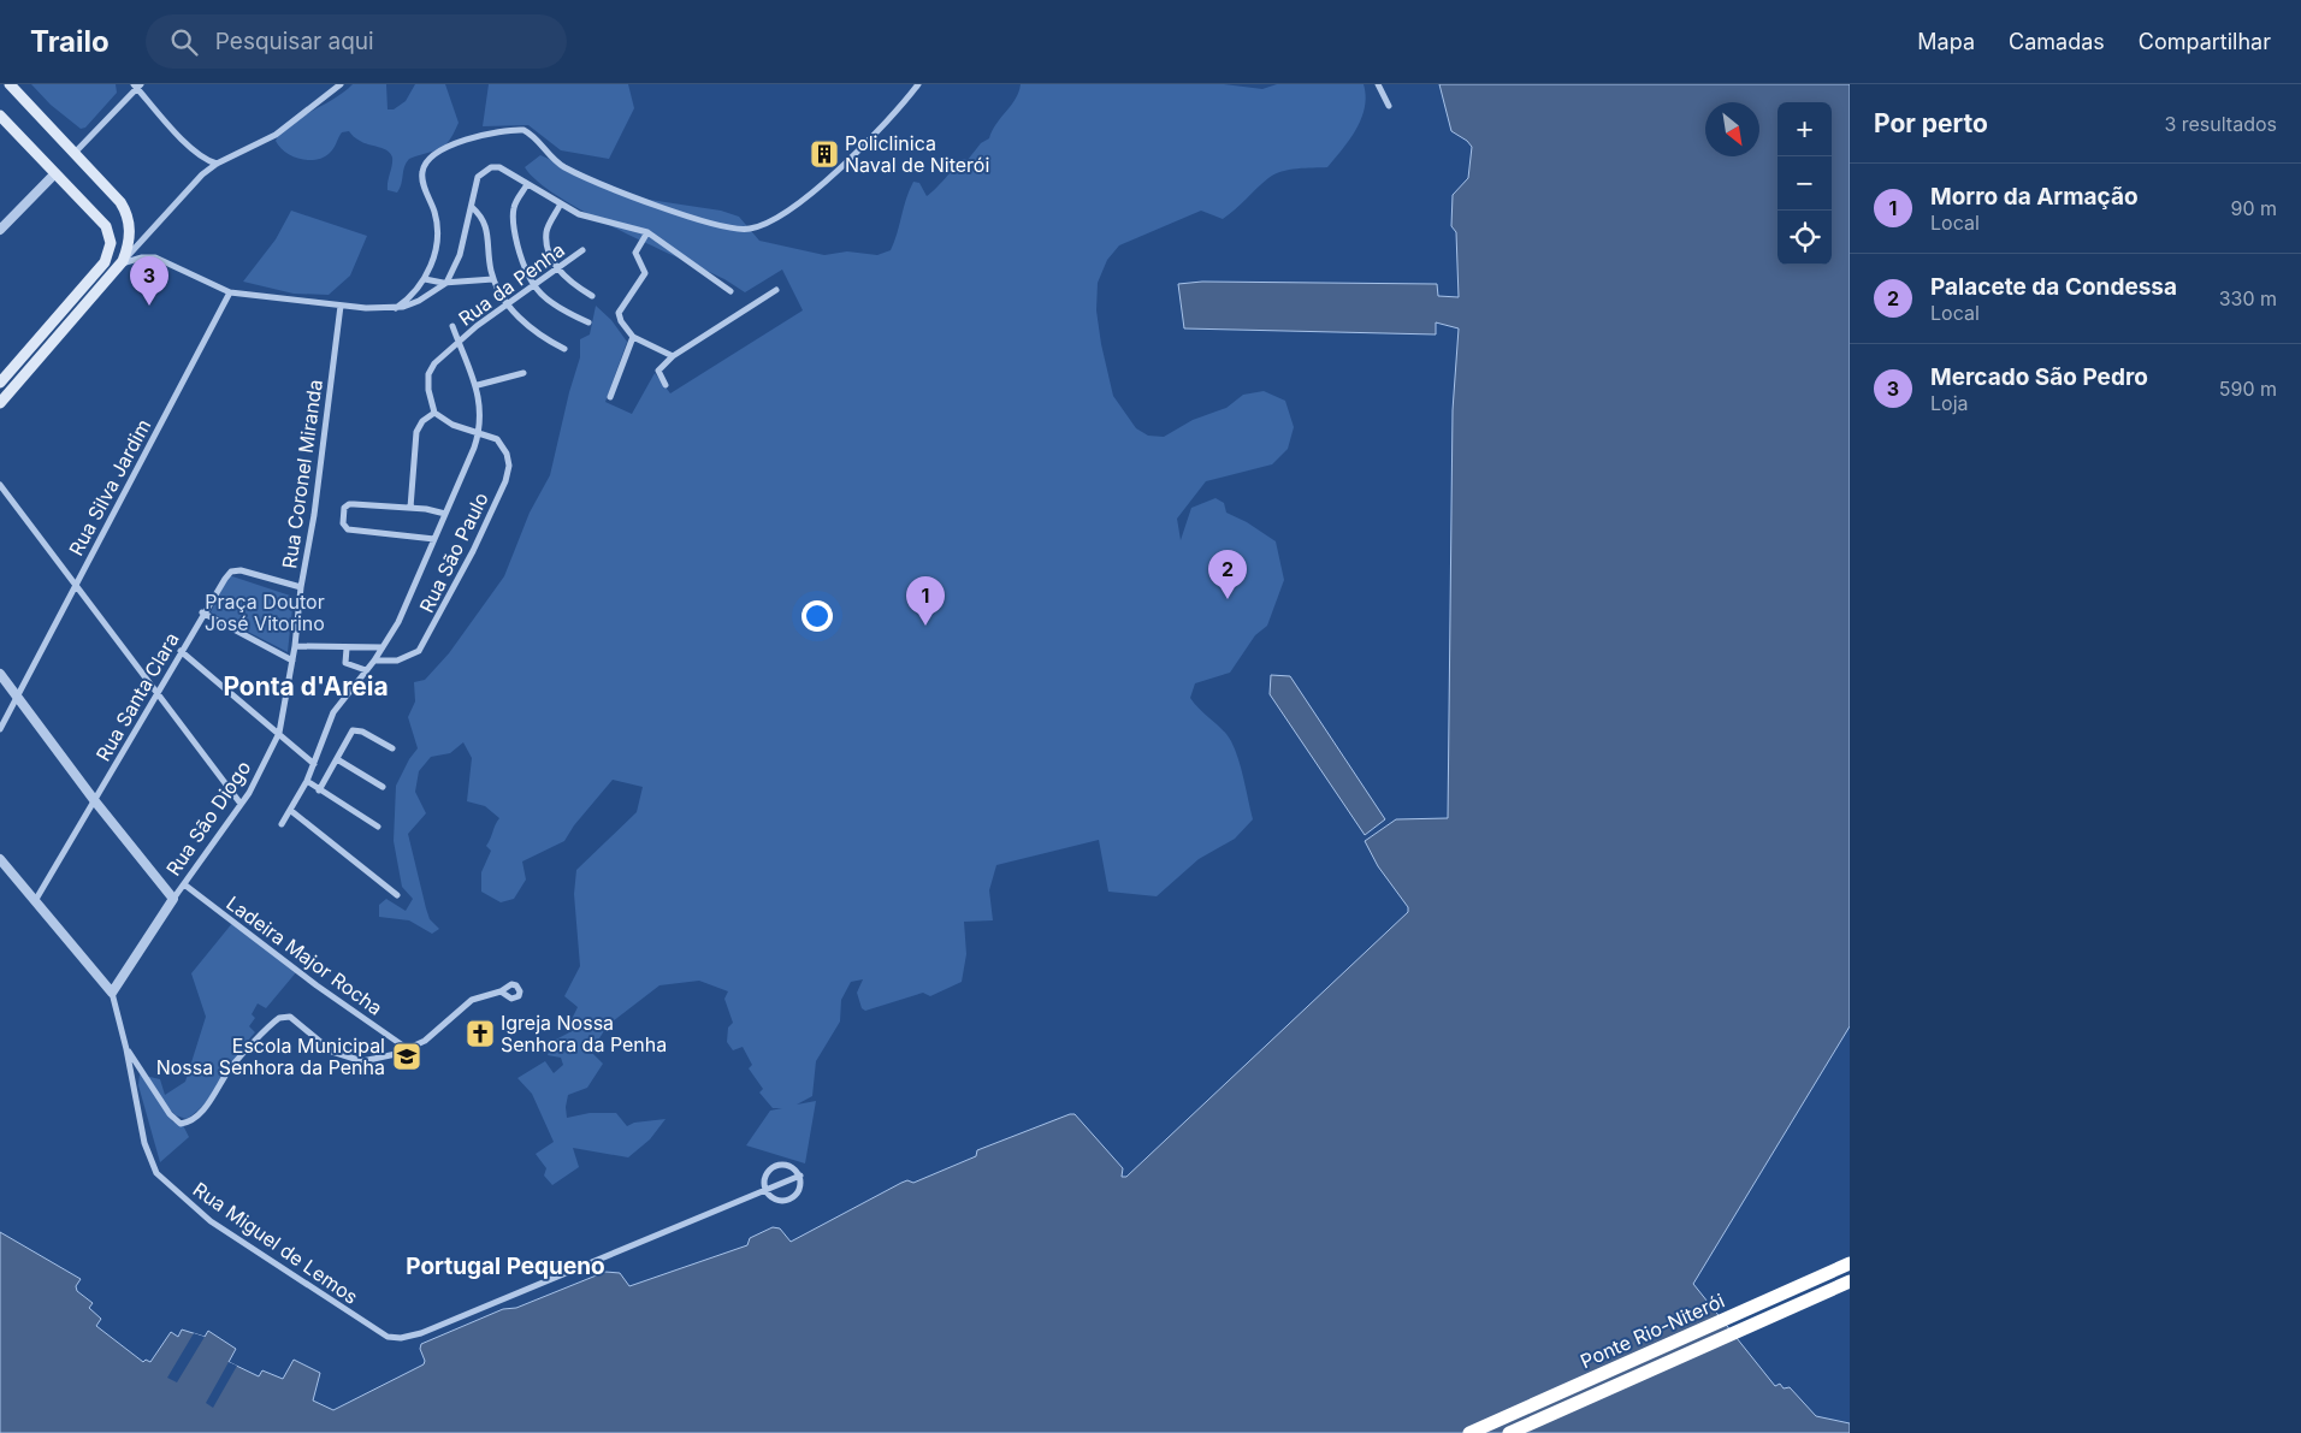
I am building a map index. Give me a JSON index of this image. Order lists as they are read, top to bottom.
{
  "streets": {
    "highway": ["Ponte Rio-Niterói"],
    "street": [
      "Rua da Penha",
      "Rua Coronel Miranda",
      "Rua Silva Jardim",
      "Rua São Paulo",
      "Rua Santa Clara",
      "Rua São Diogo",
      "Ladeira Major Rocha",
      "Rua Miguel de Lemos"
    ]
  },
  "crossings": [
    ["Rua da Penha", "Rua São Paulo"],
    ["Rua Coronel Miranda", "Rua Santa Clara"],
    ["Rua Coronel Miranda", "Rua São Diogo"],
    ["Rua São Diogo", "Ladeira Major Rocha"],
    ["Rua São Diogo", "Rua Miguel de Lemos"]
  ],
  "districts": ["Ponta d'Areia", "Portugal Pequeno"],
  "parks": ["Praça Doutor José Vitorino"],
  "places": {
    "building": ["Policlinica Naval de Niterói"],
    "church": ["Igreja Nossa Senhora da Penha"],
    "school or university": ["Escola Municipal Nossa Senhora da Penha"]
  },
  "north": "bottom right",
  "page": {
    "header": "Trailo",
    "search": "Pesquisar aqui",
    "nav": ["Mapa", "Camadas", "Compartilhar"],
    "heading": ["Por perto", "3 resultados"],
    "map_buttons": ["+", "−"],
    "list": [
      {
        "mark": "1",
        "name": "Morro da Armação",
        "note": "Local",
        "value": "90 m"
      },
      {
        "mark": "2",
        "name": "Palacete da Condessa",
        "note": "Local",
        "value": "330 m"
      },
      {
        "mark": "3",
        "name": "Mercado São Pedro",
        "note": "Loja",
        "value": "590 m"
      }
    ],
    "pins": ["3", "2", "1"]
  }
}
